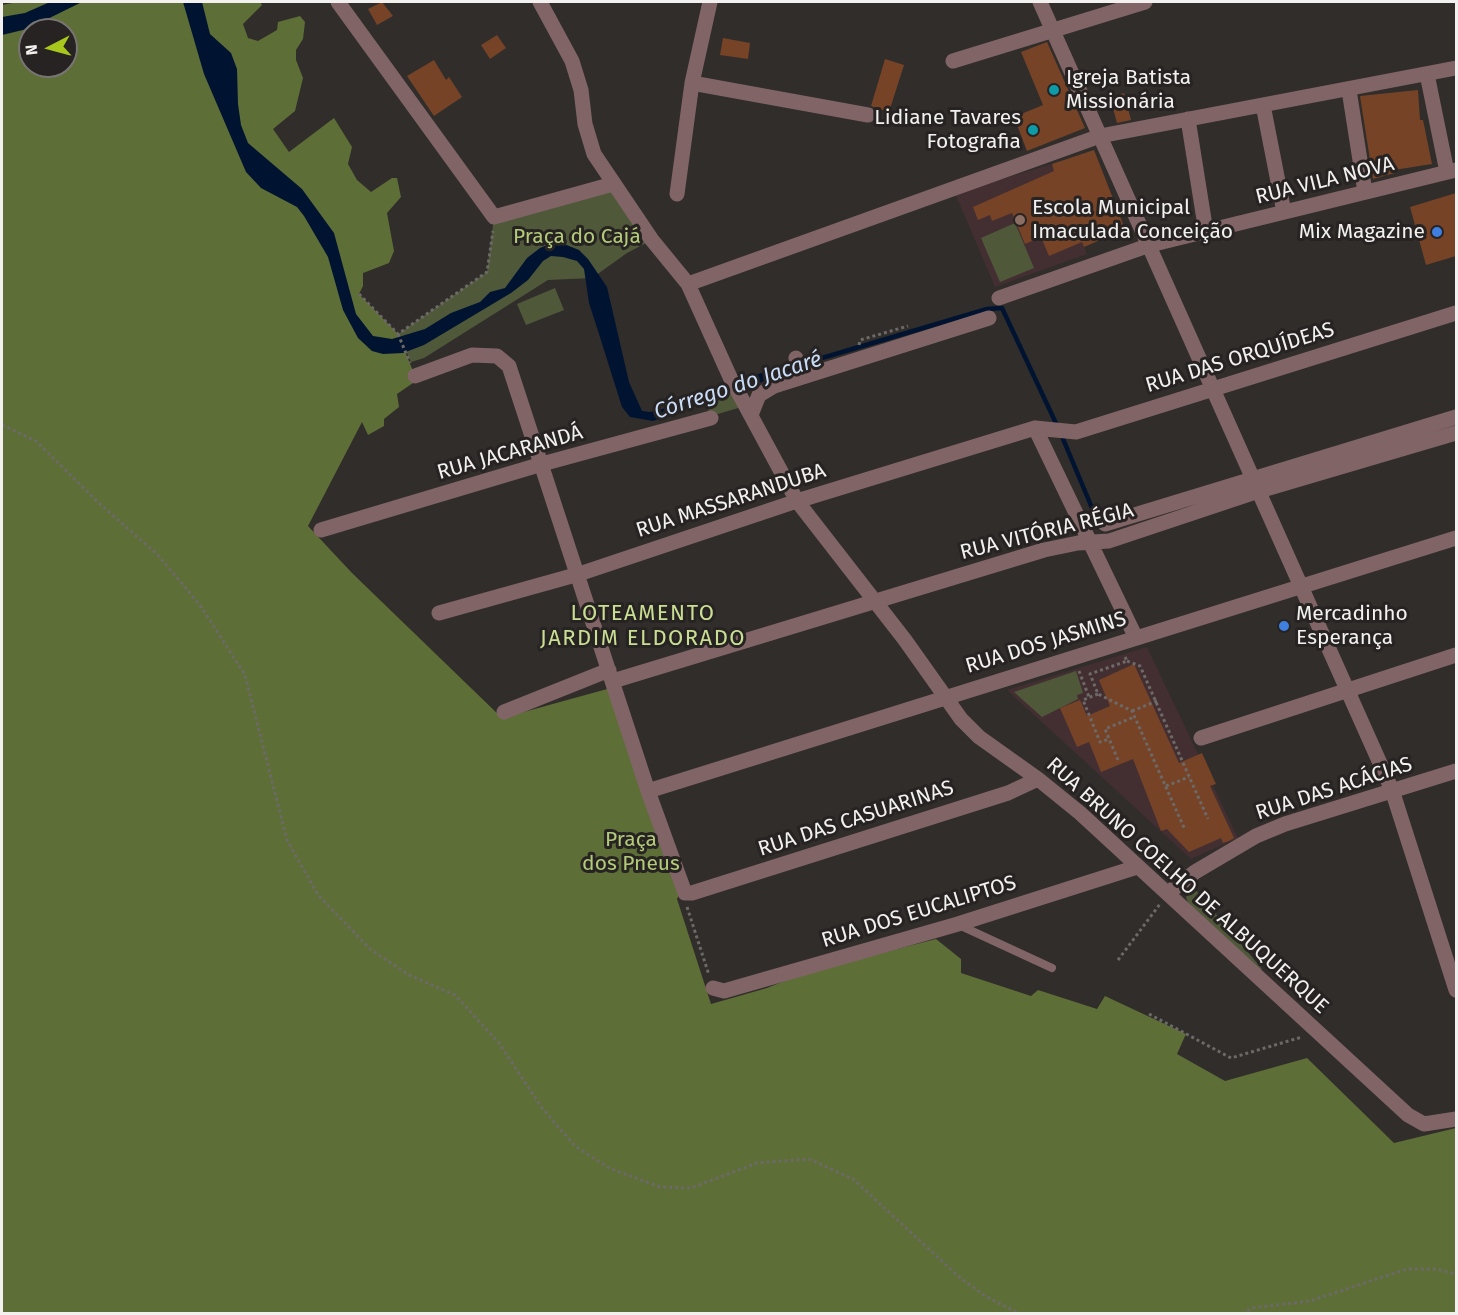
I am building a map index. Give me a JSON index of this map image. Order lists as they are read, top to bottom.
{
  "streets": {
    "street": [
      "RUA VILA NOVA",
      "RUA DAS ORQUÍDEAS",
      "RUA JACARANDÁ",
      "RUA MASSARANDUBA",
      "RUA VITÓRIA RÉGIA",
      "RUA DOS JASMINS",
      "RUA DAS ACÁCIAS",
      "RUA DAS CASUARINAS",
      "RUA BRUNO COELHO DE ALBUQUERQUE",
      "RUA DOS EUCALIPTOS"
    ]
  },
  "crossings": [
    ["RUA DAS ORQUÍDEAS", "RUA MASSARANDUBA"],
    ["RUA MASSARANDUBA", "RUA BRUNO COELHO DE ALBUQUERQUE"],
    ["RUA VITÓRIA RÉGIA", "RUA BRUNO COELHO DE ALBUQUERQUE"],
    ["RUA DOS JASMINS", "RUA BRUNO COELHO DE ALBUQUERQUE"],
    ["RUA DAS ACÁCIAS", "RUA BRUNO COELHO DE ALBUQUERQUE"],
    ["RUA DAS CASUARINAS", "RUA BRUNO COELHO DE ALBUQUERQUE"],
    ["RUA BRUNO COELHO DE ALBUQUERQUE", "RUA DOS EUCALIPTOS"]
  ],
  "districts": ["LOTEAMENTO JARDIM ELDORADO"],
  "water": ["Córrego do Jacaré"],
  "parks": ["Praça do Cajá", "Praça dos Pneus"],
  "places": [
    "Igreja Batista Missionária",
    "Lidiane Tavares Fotografia",
    "Escola Municipal Imaculada Conceição",
    "Mix Magazine",
    "Mercadinho Esperança"
  ],
  "north": "left"
}
